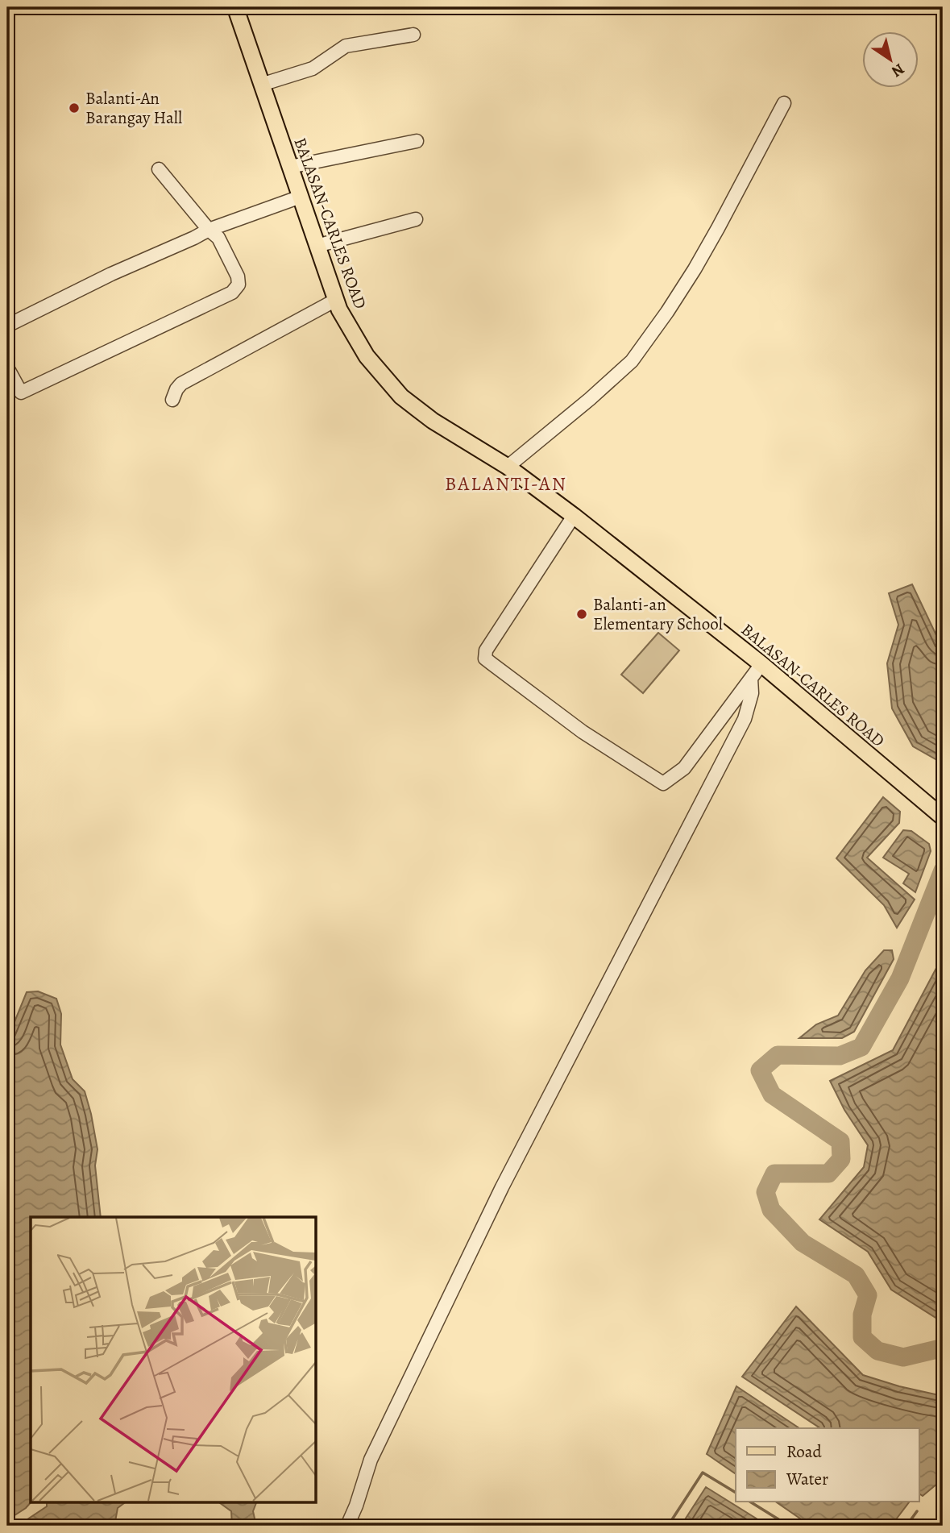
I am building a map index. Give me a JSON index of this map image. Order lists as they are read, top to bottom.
{
  "streets": {
    "main road": ["BALASAN-CARLES ROAD"]
  },
  "districts": ["BALANTI-AN"],
  "places": ["Balanti-An Barangay Hall", "Balanti-an Elementary School"],
  "legend": ["Road", "Water"],
  "north": "bottom right"
}
